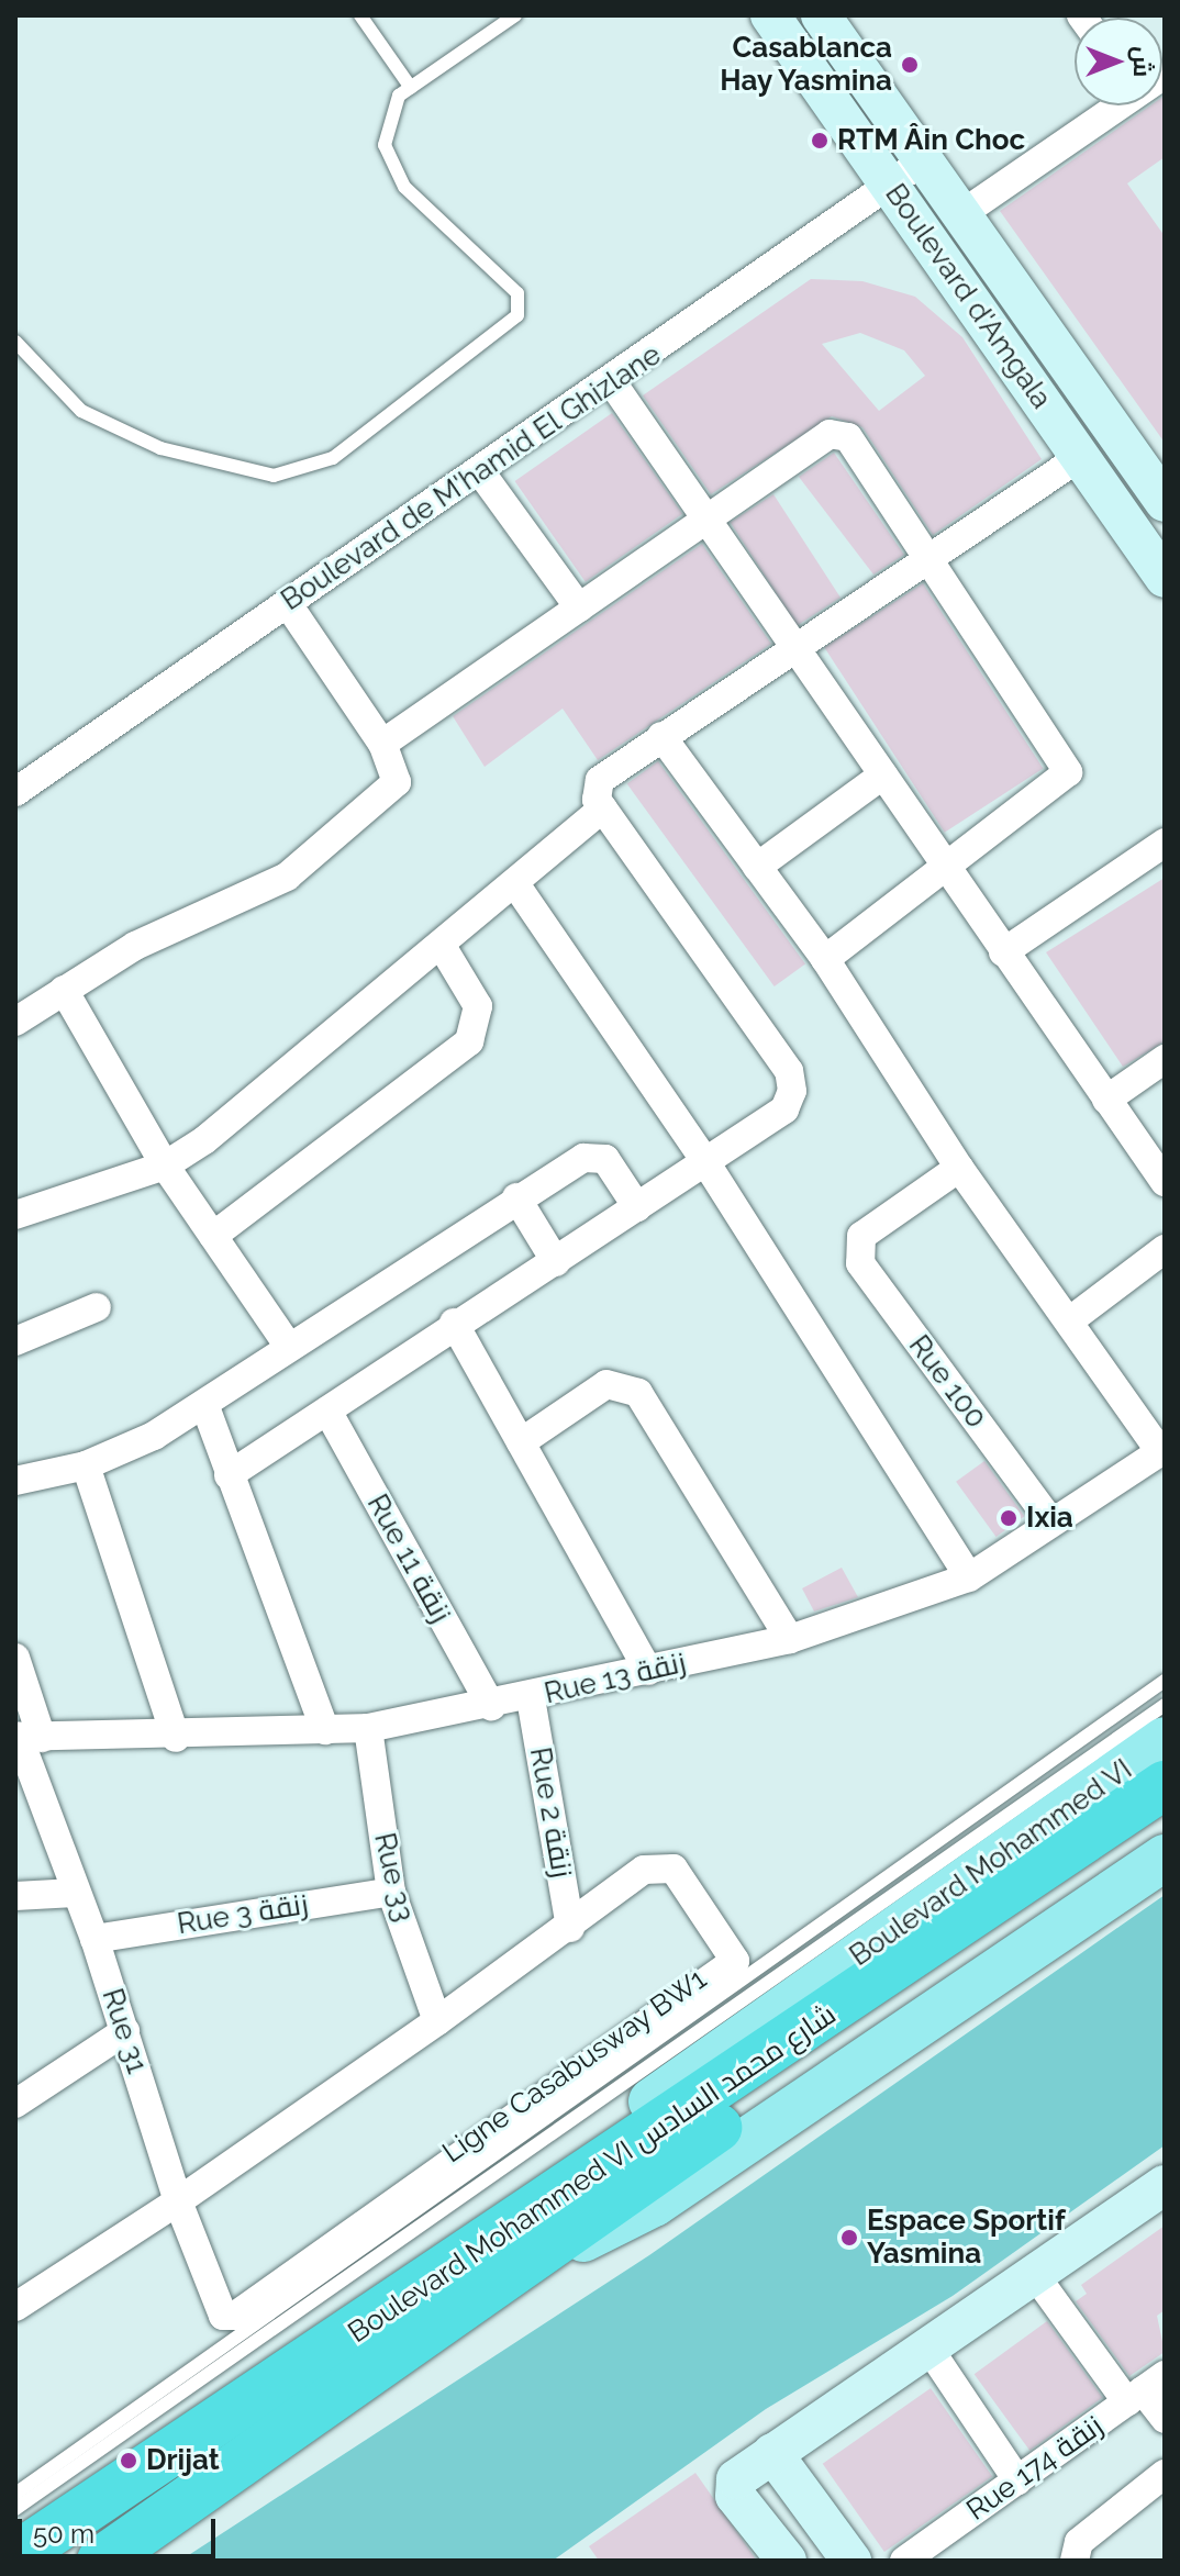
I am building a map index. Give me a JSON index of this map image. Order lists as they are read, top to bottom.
{
  "streets": {
    "highway": ["Boulevard Mohammed VI شارع محمد السادس"],
    "main road": ["Boulevard Mohammed VI"],
    "street": [
      "Boulevard d'Amgala",
      "Boulevard de M'hamid El Ghizlane",
      "Rue 100",
      "Rue 11 زنقة",
      "Rue 13 زنقة",
      "Rue 2 زنقة",
      "Rue 33",
      "Rue 3 زنقة",
      "Rue 31",
      "Rue 174 زنقة"
    ],
    "lane": ["Ligne Casabusway BW1"]
  },
  "crossings": [
    ["Boulevard d'Amgala", "Boulevard de M'hamid El Ghizlane"],
    ["Rue 100", "Rue 13 زنقة"],
    ["Rue 11 زنقة", "Rue 13 زنقة"],
    ["Rue 13 زنقة", "Rue 2 زنقة"],
    ["Rue 13 زنقة", "Rue 33"],
    ["Rue 13 زنقة", "Rue 31"],
    ["Rue 2 زنقة", "Rue 31"],
    ["Boulevard Mohammed VI", "Boulevard Mohammed VI شارع محمد السادس"],
    ["Rue 33", "Rue 3 زنقة"],
    ["Rue 3 زنقة", "Rue 31"]
  ],
  "places": [
    "Casablanca Hay Yasmina",
    "RTM Âin Choc",
    "Ixia",
    "Espace Sportif Yasmina",
    "Drijat"
  ],
  "scale_bar": "50 m",
  "north": "right"
}
